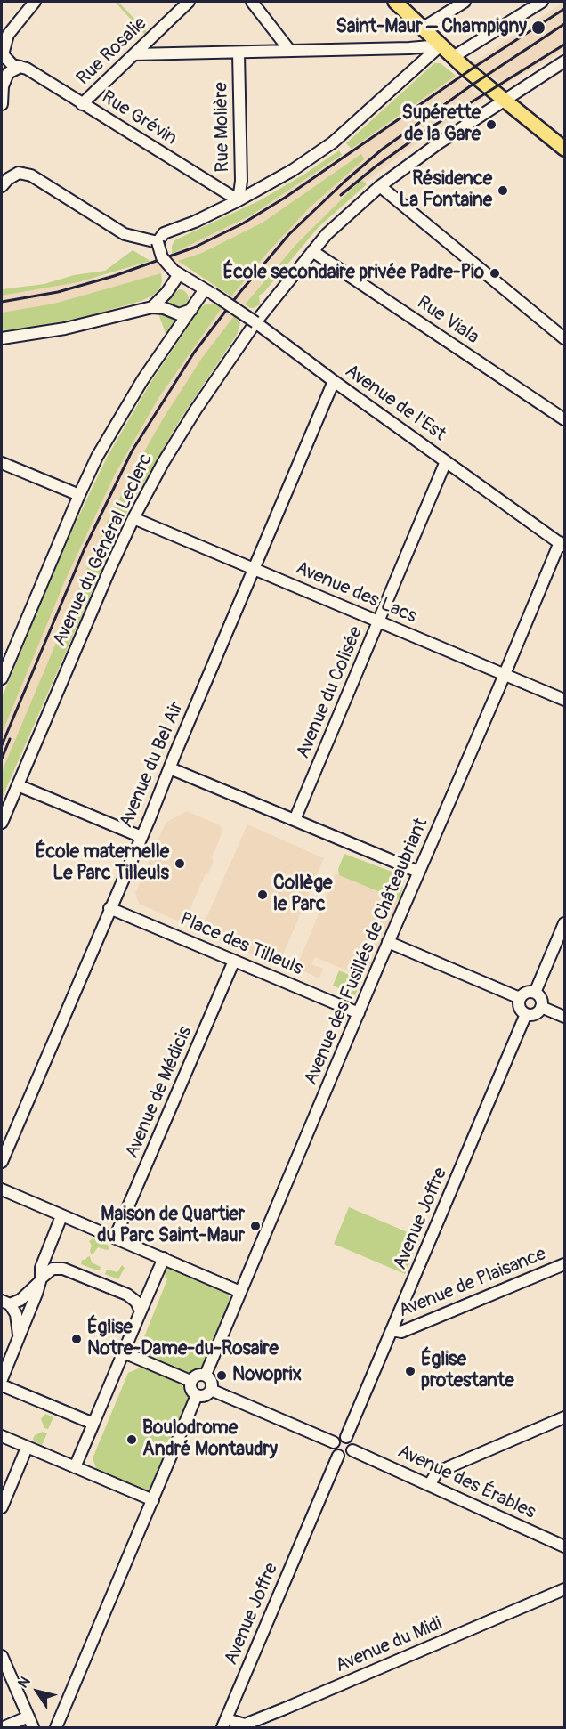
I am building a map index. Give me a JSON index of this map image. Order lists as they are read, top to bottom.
{
  "streets": {
    "street": [
      "Rue Rosalie",
      "Rue Grévin",
      "Rue Molière",
      "Rue Viala",
      "Avenue de l'Est",
      "Avenue du Général Leclerc",
      "Avenue des Lacs",
      "Avenue du Colisée",
      "Avenue du Bel Air",
      "Place des Tilleuls",
      "Avenue des Fusillés de Châteaubriant",
      "Avenue de Médicis",
      "Avenue Joffre",
      "Avenue de Plaisance",
      "Avenue des Érables",
      "Avenue du Midi"
    ]
  },
  "crossings": [
    ["Rue Rosalie", "Rue Grévin"],
    ["Rue Grévin", "Rue Molière"],
    ["Rue Viala", "Avenue du Général Leclerc"],
    ["Avenue de l'Est", "Avenue du Général Leclerc"],
    ["Avenue de l'Est", "Avenue du Colisée"],
    ["Avenue de l'Est", "Avenue du Bel Air"],
    ["Avenue de l'Est", "Avenue des Fusillés de Châteaubriant"],
    ["Avenue du Général Leclerc", "Avenue des Lacs"],
    ["Avenue des Lacs", "Avenue du Colisée"],
    ["Avenue des Lacs", "Avenue du Bel Air"],
    ["Avenue des Lacs", "Avenue des Fusillés de Châteaubriant"],
    ["Avenue du Bel Air", "Place des Tilleuls"],
    ["Place des Tilleuls", "Avenue des Fusillés de Châteaubriant"],
    ["Place des Tilleuls", "Avenue de Médicis"],
    ["Avenue Joffre", "Avenue de Plaisance"],
    ["Avenue Joffre", "Avenue des Érables"],
    ["Avenue Joffre", "Avenue du Midi"]
  ],
  "places": [
    "Saint-Maur – Champigny",
    "Supérette de la Gare",
    "Résidence La Fontaine",
    "École secondaire privée Padre-Pio",
    "École maternelle Le Parc Tilleuls",
    "Collège le Parc",
    "Maison de Quartier du Parc Saint-Maur",
    "Église Notre-Dame-du-Rosaire",
    "Église protestante",
    "Novoprix",
    "Boulodrome André Montaudry"
  ],
  "north": "top left"
}
